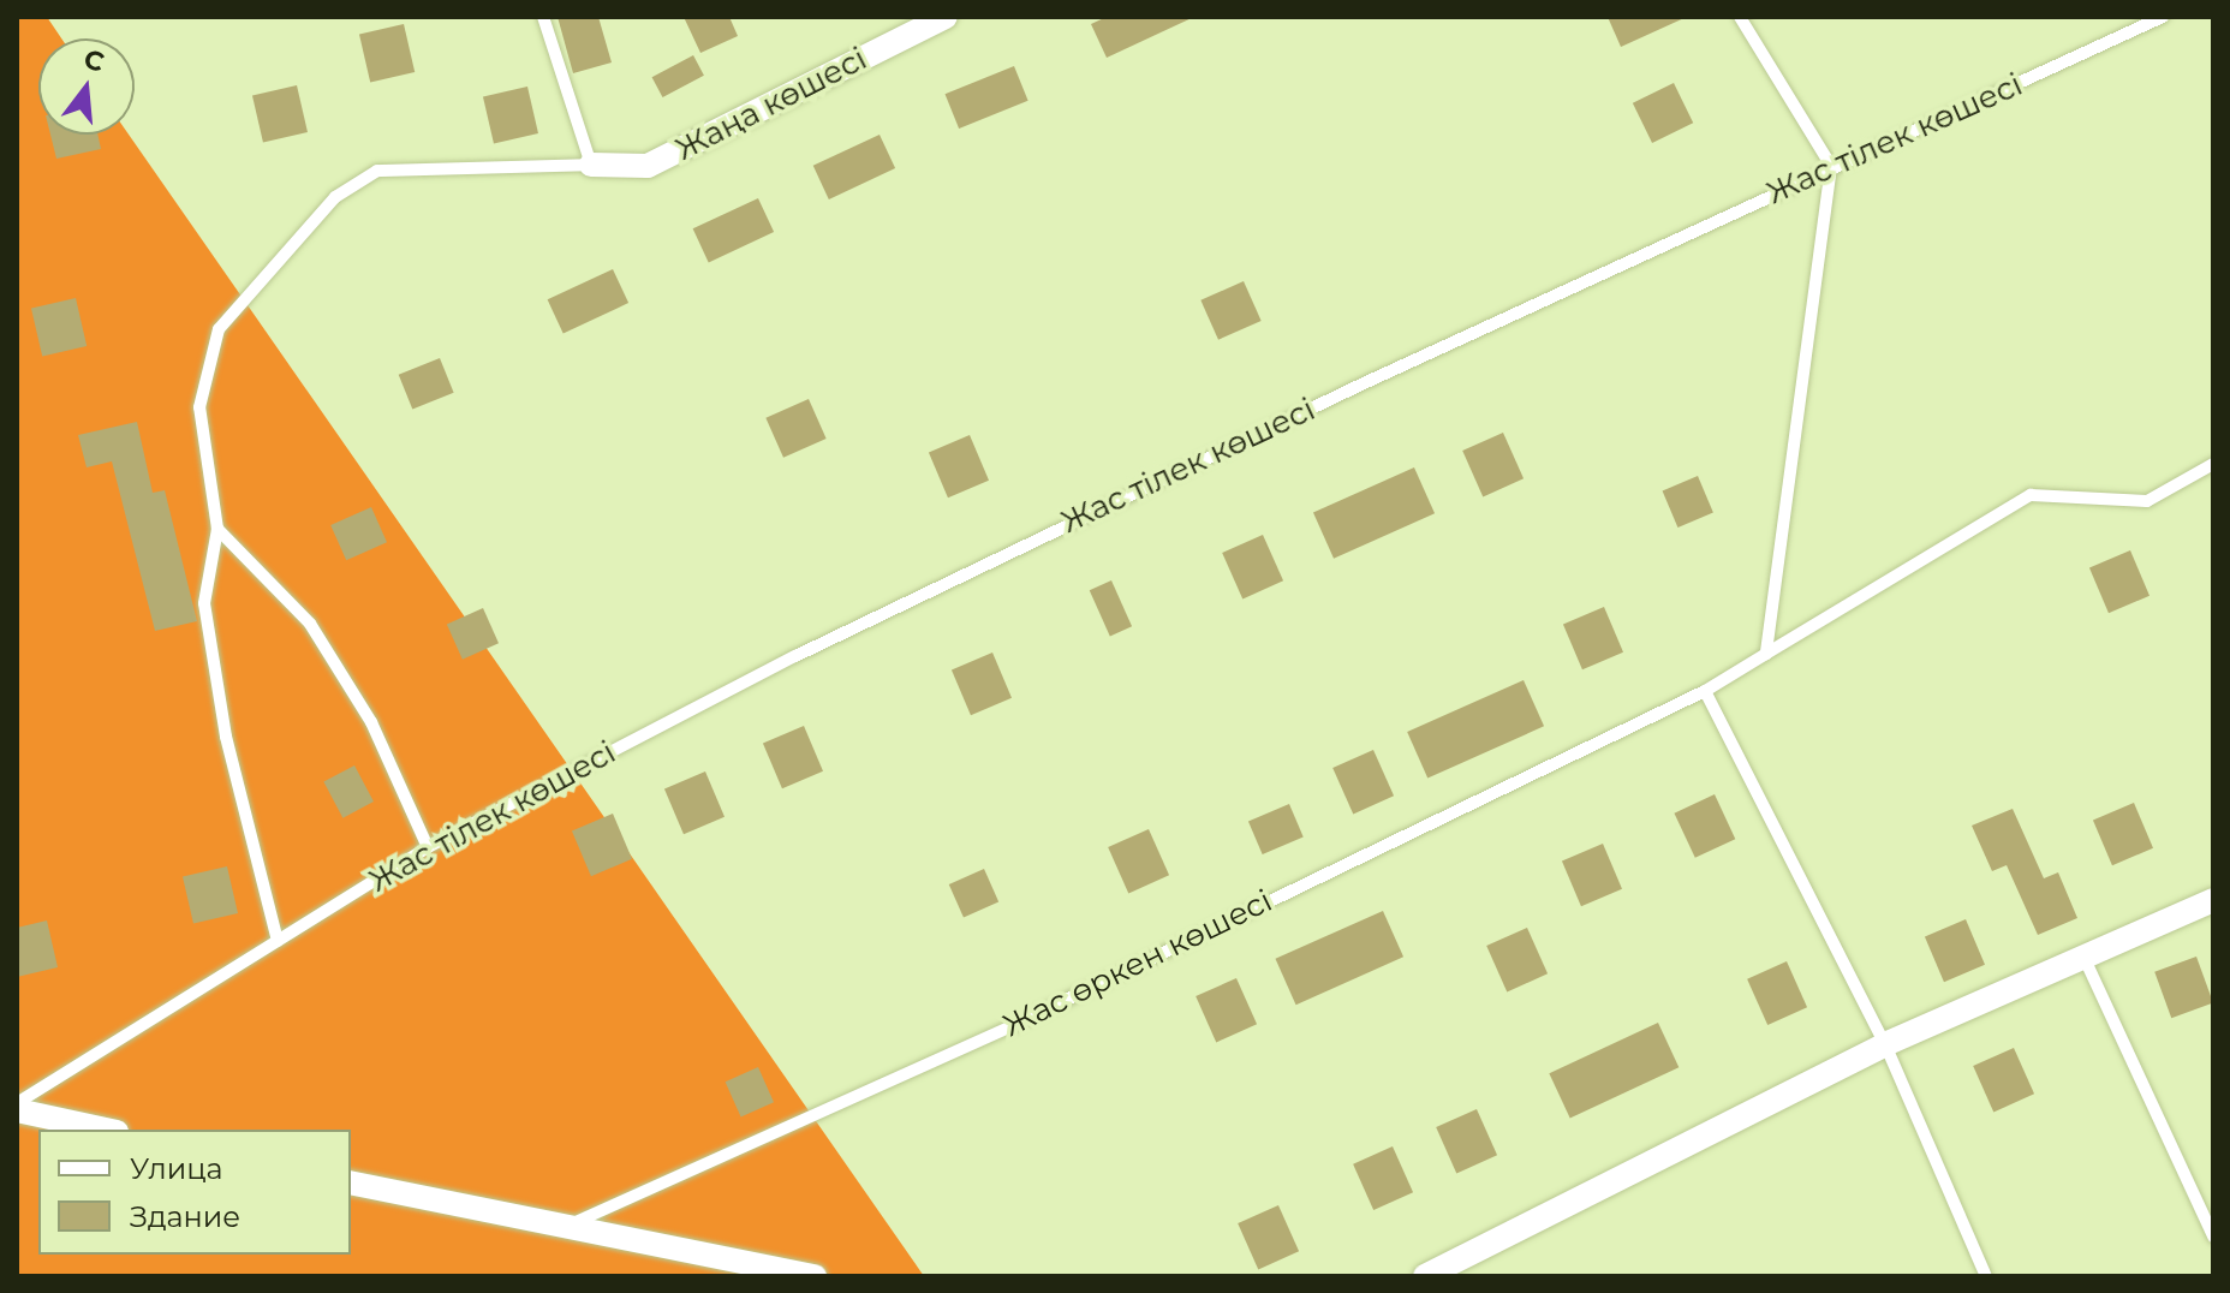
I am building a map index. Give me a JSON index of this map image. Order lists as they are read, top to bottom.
{
  "streets": {
    "street": ["Жаңа көшесі"],
    "lane": ["Жас тілек көшесі", "Жас өркен көшесі"]
  },
  "legend": ["Улица", "Здание"],
  "north": "top"
}
